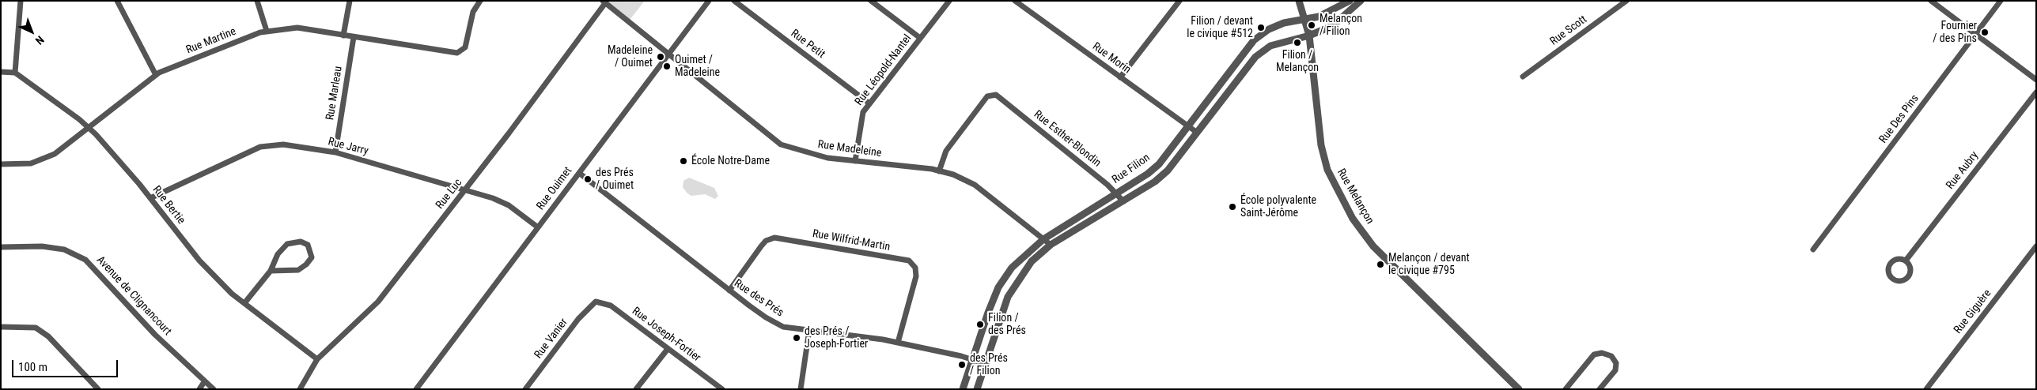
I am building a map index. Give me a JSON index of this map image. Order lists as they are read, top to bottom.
{
  "streets": {
    "street": [
      "Rue Scott",
      "Rue Martine",
      "Rue Petit",
      "Rue Morin",
      "Rue Léopold-Nantel",
      "Rue Marleau",
      "Rue Des Pins",
      "Rue Esther-Blondin",
      "Rue Jarry",
      "Rue Madeleine",
      "Rue Filion",
      "Rue Aubry",
      "Rue Ouimet",
      "Rue Luc",
      "Rue Melançon",
      "Rue Bertie",
      "Rue Wilfrid-Martin",
      "Avenue de Clignancourt",
      "Rue des Prés",
      "Rue Giguère",
      "Rue Joseph-Fortier",
      "Rue Vanier"
    ]
  },
  "crossings": [
    ["Rue Martine", "Rue Marleau"],
    ["Rue Martine", "Rue Bertie"],
    ["Rue Petit", "Rue Léopold-Nantel"],
    ["Rue Morin", "Rue Filion"],
    ["Rue Léopold-Nantel", "Rue Madeleine"],
    ["Rue Marleau", "Rue Jarry"],
    ["Rue Esther-Blondin", "Rue Madeleine"],
    ["Rue Esther-Blondin", "Rue Filion"],
    ["Rue Jarry", "Rue Ouimet"],
    ["Rue Jarry", "Rue Luc"],
    ["Rue Jarry", "Rue Bertie"],
    ["Rue Madeleine", "Rue Filion"],
    ["Rue Madeleine", "Rue Ouimet"],
    ["Rue Madeleine", "Rue Luc"],
    ["Rue Filion", "Rue Melançon"],
    ["Rue Filion", "Rue des Prés"],
    ["Rue Ouimet", "Rue des Prés"],
    ["Rue Luc", "Rue Bertie"],
    ["Rue Wilfrid-Martin", "Rue des Prés"],
    ["Rue Joseph-Fortier", "Rue Vanier"]
  ],
  "places": [
    "Melançon / Filion",
    "Filion / devant le civique #512",
    "Fournier / des Pins",
    "Filion / Melançon",
    "Madeleine / Ouimet",
    "Ouimet / Madeleine",
    "École Notre-Dame",
    "des Prés / Ouimet",
    "École polyvalente Saint-Jérôme",
    "Melançon / devant le civique #795",
    "Filion / des Prés",
    "des Prés / Joseph-Fortier",
    "des Prés / Filion"
  ],
  "scale_bar": "100 m",
  "north": "bottom right"
}
